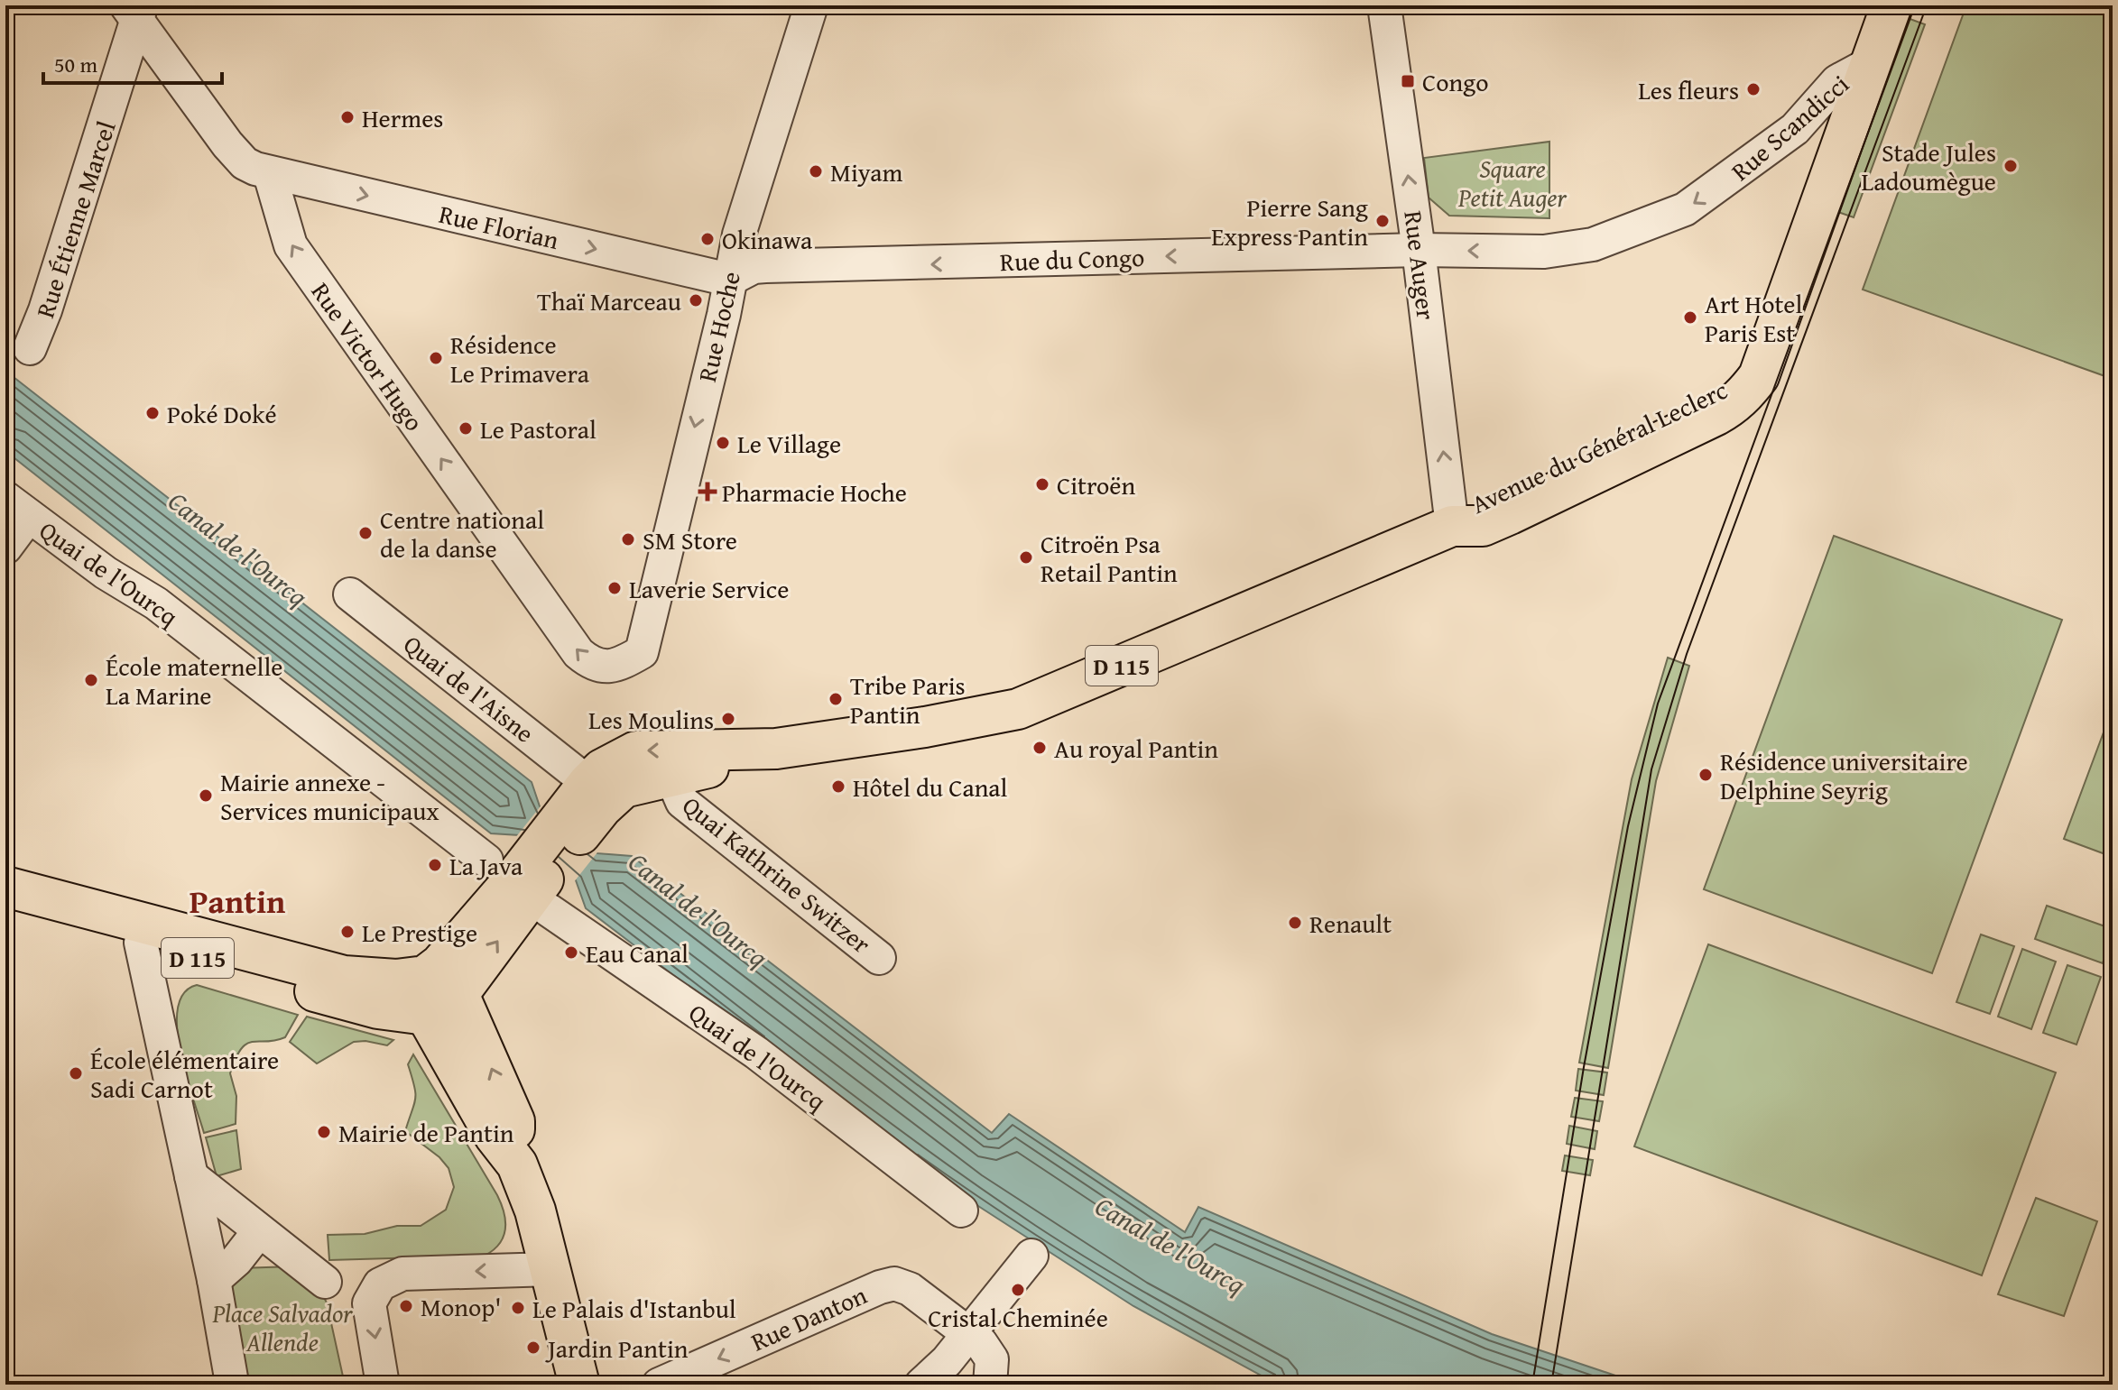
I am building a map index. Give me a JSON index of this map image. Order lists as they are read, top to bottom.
{
  "streets": {
    "main road": ["Avenue du Général Leclerc", "D 115"],
    "street": [
      "Rue Scandicci",
      "Rue Étienne Marcel",
      "Rue Florian",
      "Rue du Congo",
      "Rue Auger",
      "Rue Hoche",
      "Rue Victor Hugo",
      "Quai de l'Ourcq",
      "Quai de l'Aisne",
      "Quai Kathrine Switzer",
      "Rue Danton"
    ]
  },
  "crossings": [
    ["Rue Scandicci", "Rue du Congo"],
    ["Rue Scandicci", "Rue Auger"],
    ["Rue Scandicci", "Avenue du Général Leclerc"],
    ["Rue Scandicci", "D 115"],
    ["Rue Florian", "Rue du Congo"],
    ["Rue Florian", "Rue Hoche"],
    ["Rue Florian", "Rue Victor Hugo"],
    ["Rue du Congo", "Rue Auger"],
    ["Rue du Congo", "Rue Hoche"],
    ["Rue Auger", "Avenue du Général Leclerc"],
    ["Rue Hoche", "Rue Victor Hugo"],
    ["Avenue du Général Leclerc", "Quai de l'Ourcq"],
    ["Avenue du Général Leclerc", "D 115"],
    ["Avenue du Général Leclerc", "Quai de l'Aisne"]
  ],
  "one_way": [
    "Rue Scandicci",
    "Rue Florian",
    "Rue du Congo",
    "Rue Auger",
    "Rue Hoche",
    "Rue Victor Hugo",
    "Rue Danton"
  ],
  "districts": ["Pantin"],
  "water": ["Canal de l'Ourcq"],
  "parks": ["Square Petit Auger", "Place Salvador Allende"],
  "places": {
    "transit": ["Congo"],
    "other": [
      "Les fleurs",
      "Hermes",
      "Stade Jules Ladoumègue",
      "Miyam",
      "Pierre Sang Express Pantin",
      "Okinawa",
      "Thaï Marceau",
      "Art Hotel Paris Est",
      "Résidence Le Primavera",
      "Poké Doké",
      "Le Pastoral",
      "Le Village",
      "Citroën",
      "Centre national de la danse",
      "SM Store",
      "Citroën Psa Retail Pantin",
      "Laverie Service",
      "École maternelle La Marine",
      "Tribe Paris Pantin",
      "Les Moulins",
      "Au royal Pantin",
      "Résidence universitaire Delphine Seyrig",
      "Hôtel du Canal",
      "Mairie annexe - Services municipaux",
      "La Java",
      "Renault",
      "Le Prestige",
      "Eau Canal",
      "École élémentaire Sadi Carnot",
      "Mairie de Pantin",
      "Cristal Cheminée",
      "Monop'",
      "Le Palais d'Istanbul",
      "Jardin Pantin"
    ],
    "health": ["Pharmacie Hoche"]
  },
  "scale_bar": "50 m"
}
